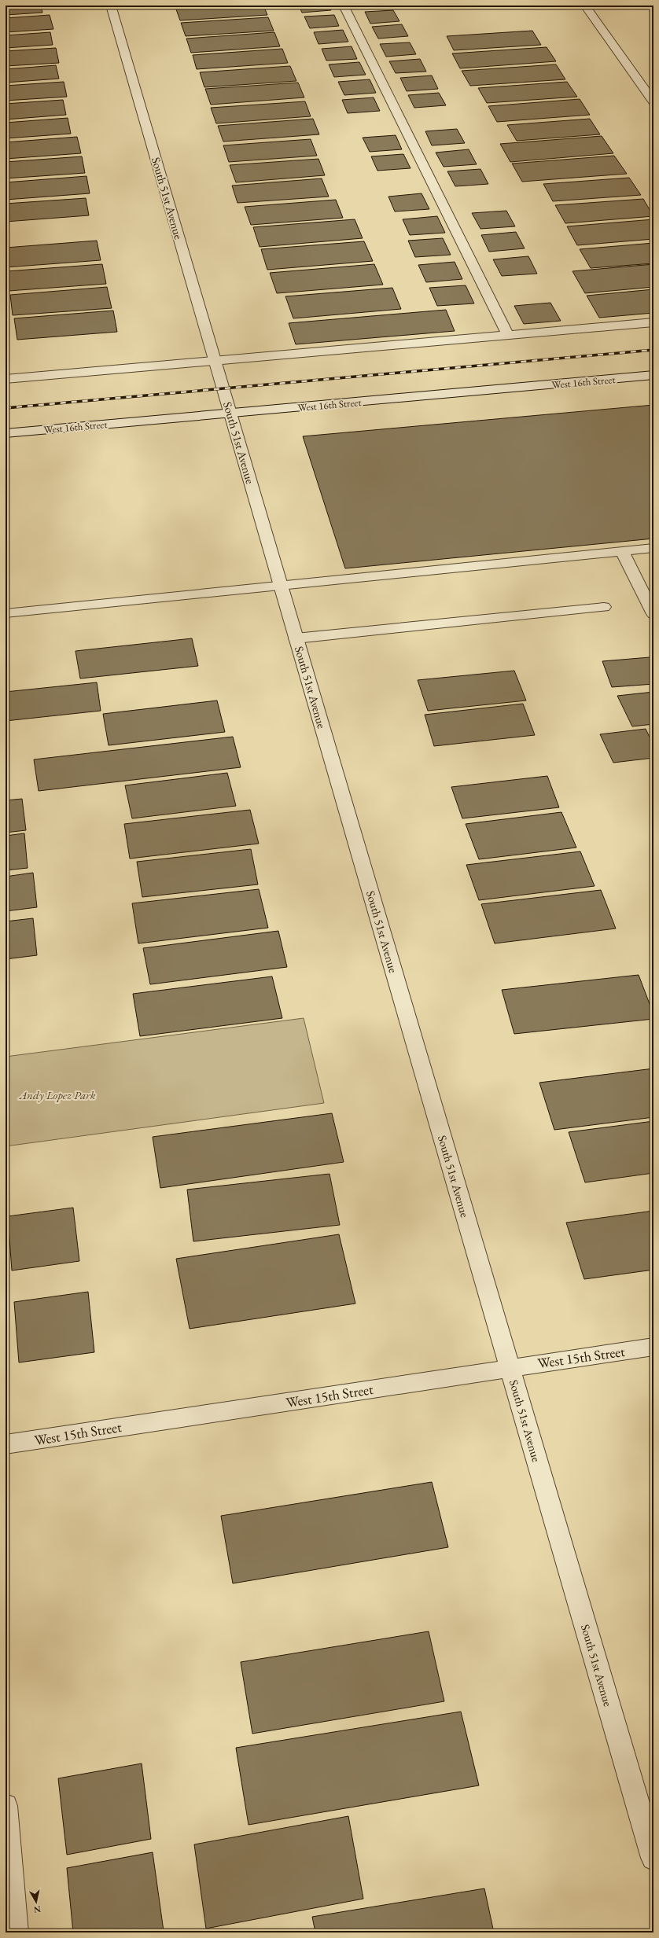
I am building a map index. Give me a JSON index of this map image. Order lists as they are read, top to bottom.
{
  "streets": {
    "street": ["South 51st Avenue", "West 16th Street", "West 15th Street"]
  },
  "crossings": [
    ["South 51st Avenue", "West 16th Street"],
    ["South 51st Avenue", "West 15th Street"]
  ],
  "parks": ["Andy Lopez Park"],
  "north": "bottom"
}
